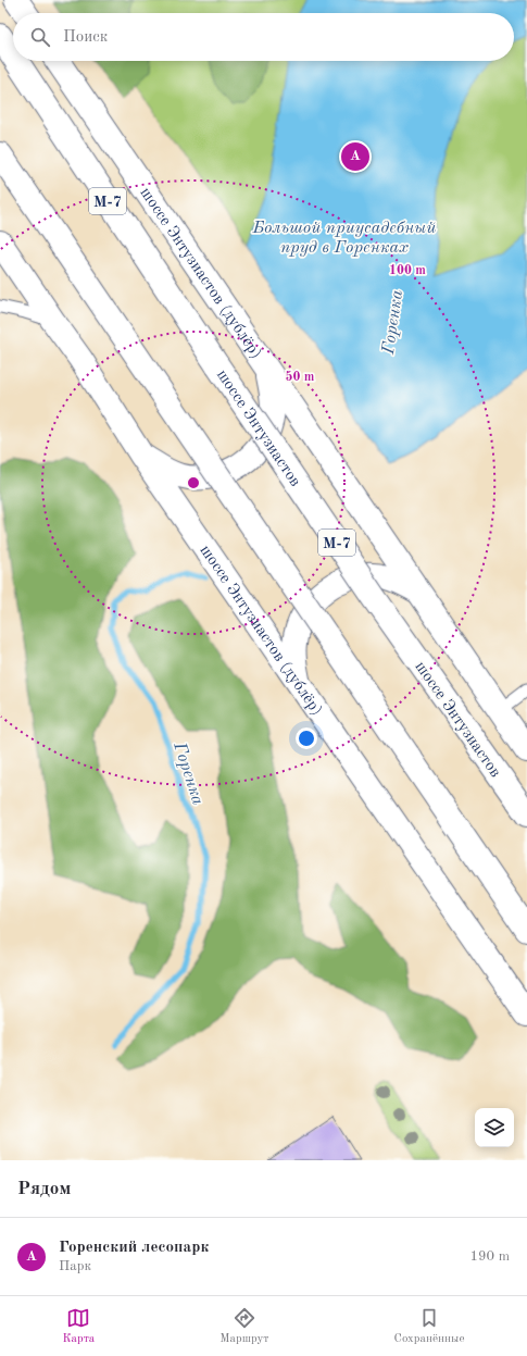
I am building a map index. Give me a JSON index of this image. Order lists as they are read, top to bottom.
{
  "streets": {
    "main road": ["М-7", "шоссе Энтузиастов (дублёр)", "шоссе Энтузиастов"]
  },
  "water": ["Большой приусадебный пруд в Горенках", "Горенка"],
  "page": {
    "search": "Поиск",
    "pins": "A",
    "heading": "Рядом",
    "list": [
      {
        "mark": "A",
        "name": "Горенский лесопарк",
        "note": "Парк",
        "value": "190 m"
      }
    ],
    "nav": ["Карта", "Маршрут", "Сохранённые"]
  },
  "rings": ["100 m", "50 m"]
}
